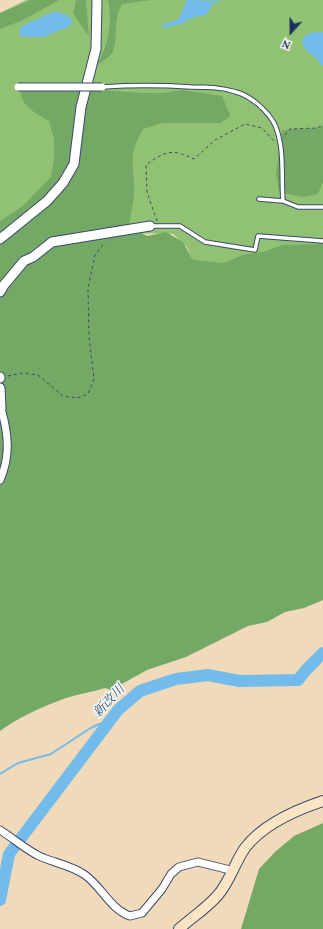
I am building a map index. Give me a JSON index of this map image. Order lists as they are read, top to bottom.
{
  "water": ["新改川"],
  "north": "bottom"
}
